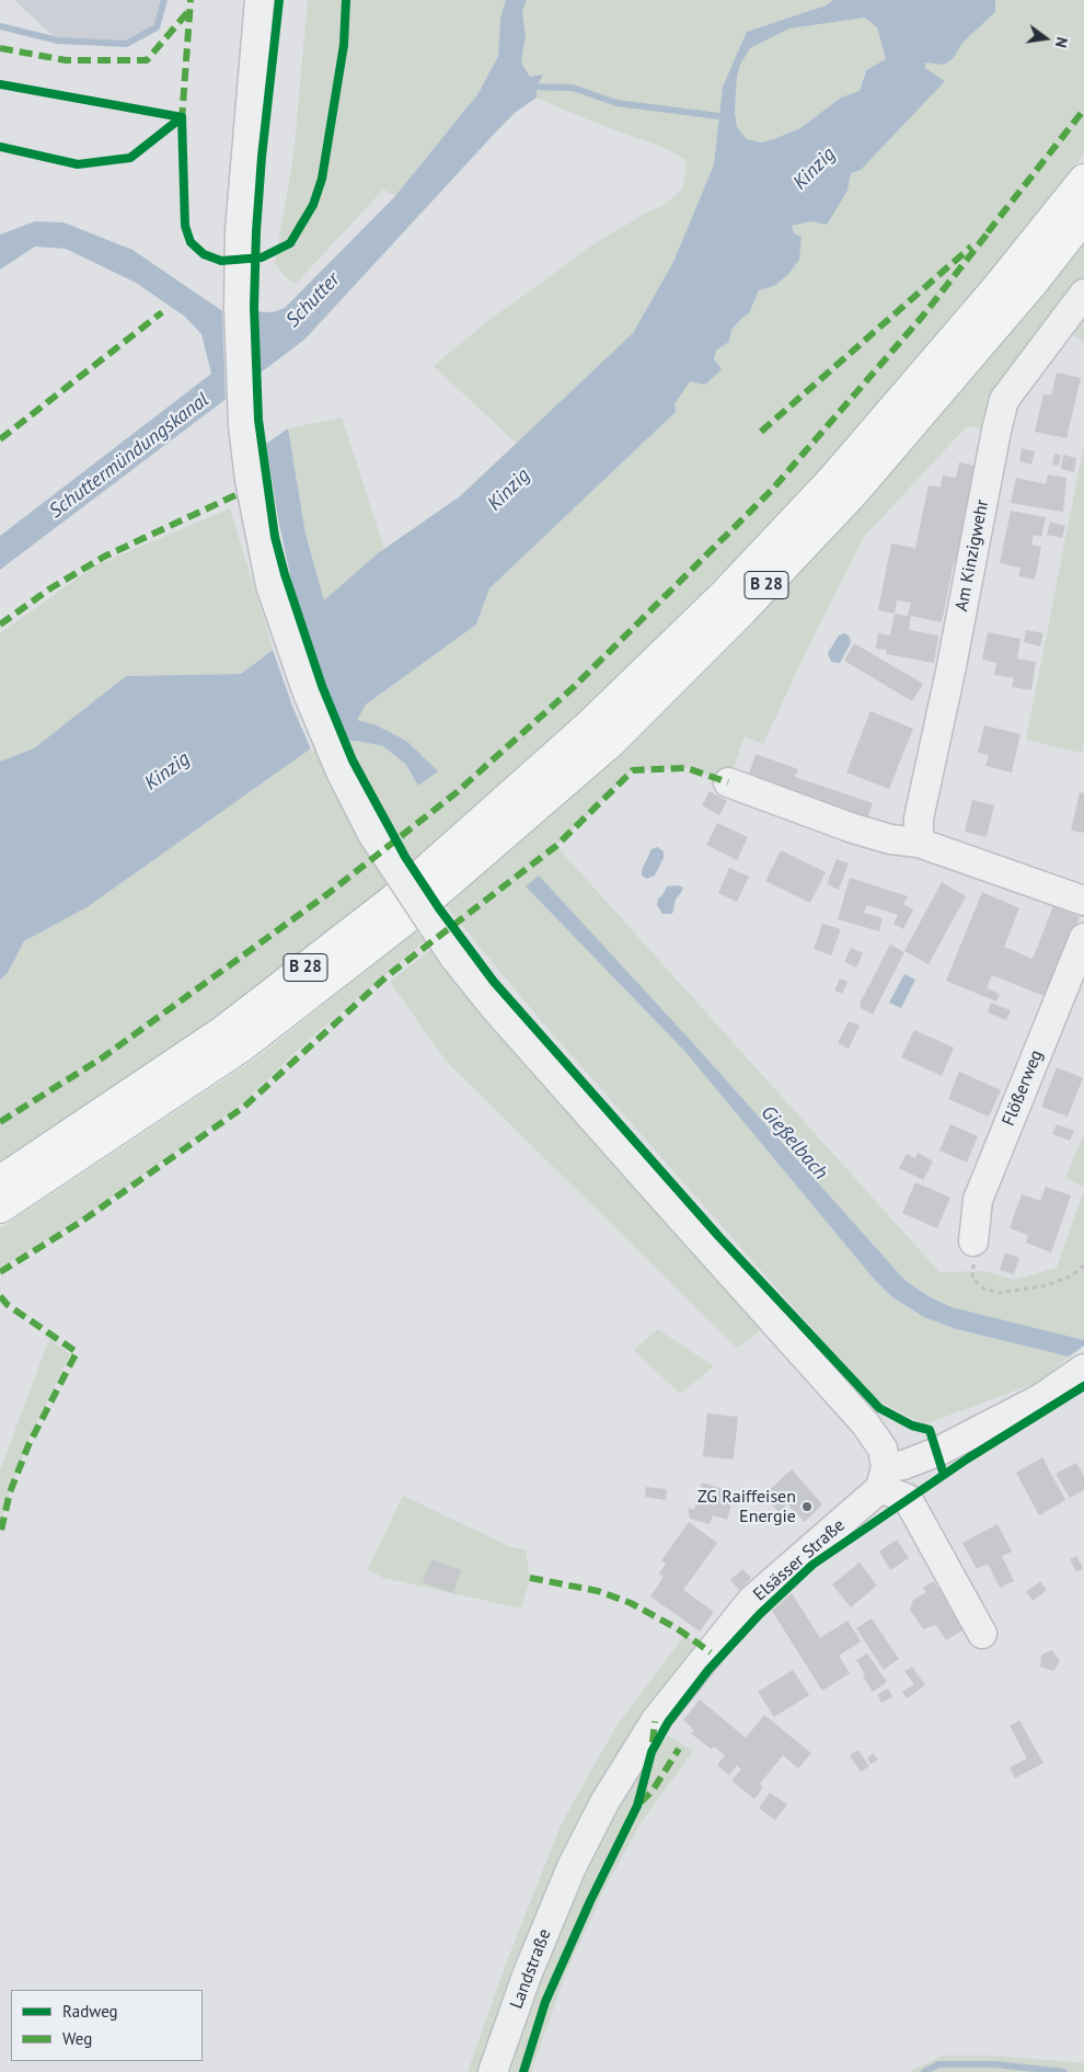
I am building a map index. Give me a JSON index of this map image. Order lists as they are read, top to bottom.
{
  "streets": {
    "highway": ["B 28"],
    "street": [
      "Am Kinzigwehr",
      "Flößerweg",
      "Elsässer Straße",
      "Landstraße"
    ]
  },
  "crossings": [
    ["Elsässer Straße", "Landstraße"]
  ],
  "water": [
    "Kinzig",
    "Schutter",
    "Schuttermündungskanal",
    "Gießelbach"
  ],
  "places": ["ZG Raiffeisen Energie"],
  "legend": ["Radweg", "Weg"],
  "north": "right"
}
